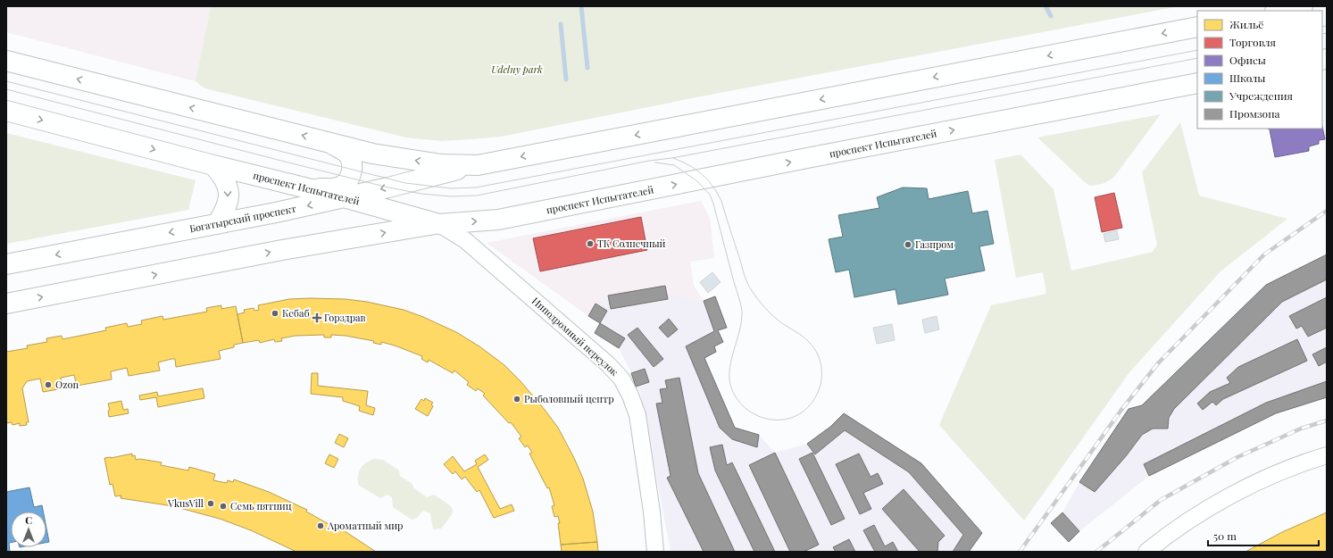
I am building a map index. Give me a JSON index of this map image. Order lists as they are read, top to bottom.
{
  "streets": {
    "main road": ["проспект Испытателей", "Богатырский проспект"],
    "street": ["Ипподромный переулок"]
  },
  "crossings": [
    ["проспект Испытателей", "Богатырский проспект"],
    ["проспект Испытателей", "Ипподромный переулок"]
  ],
  "parks": ["Udelny park"],
  "places": {
    "other": [
      "ТК Солнечный",
      "Газпром",
      "Кебаб",
      "Ozon",
      "Рыболовный центр",
      "VkusVill",
      "Семь пятниц",
      "Ароматный мир"
    ],
    "health": ["Горздрав"]
  },
  "legend": [
    "Жильё",
    "Торговля",
    "Офисы",
    "Школы",
    "Учреждения",
    "Промзона"
  ],
  "scale_bar": "50 m",
  "north": "top"
}
